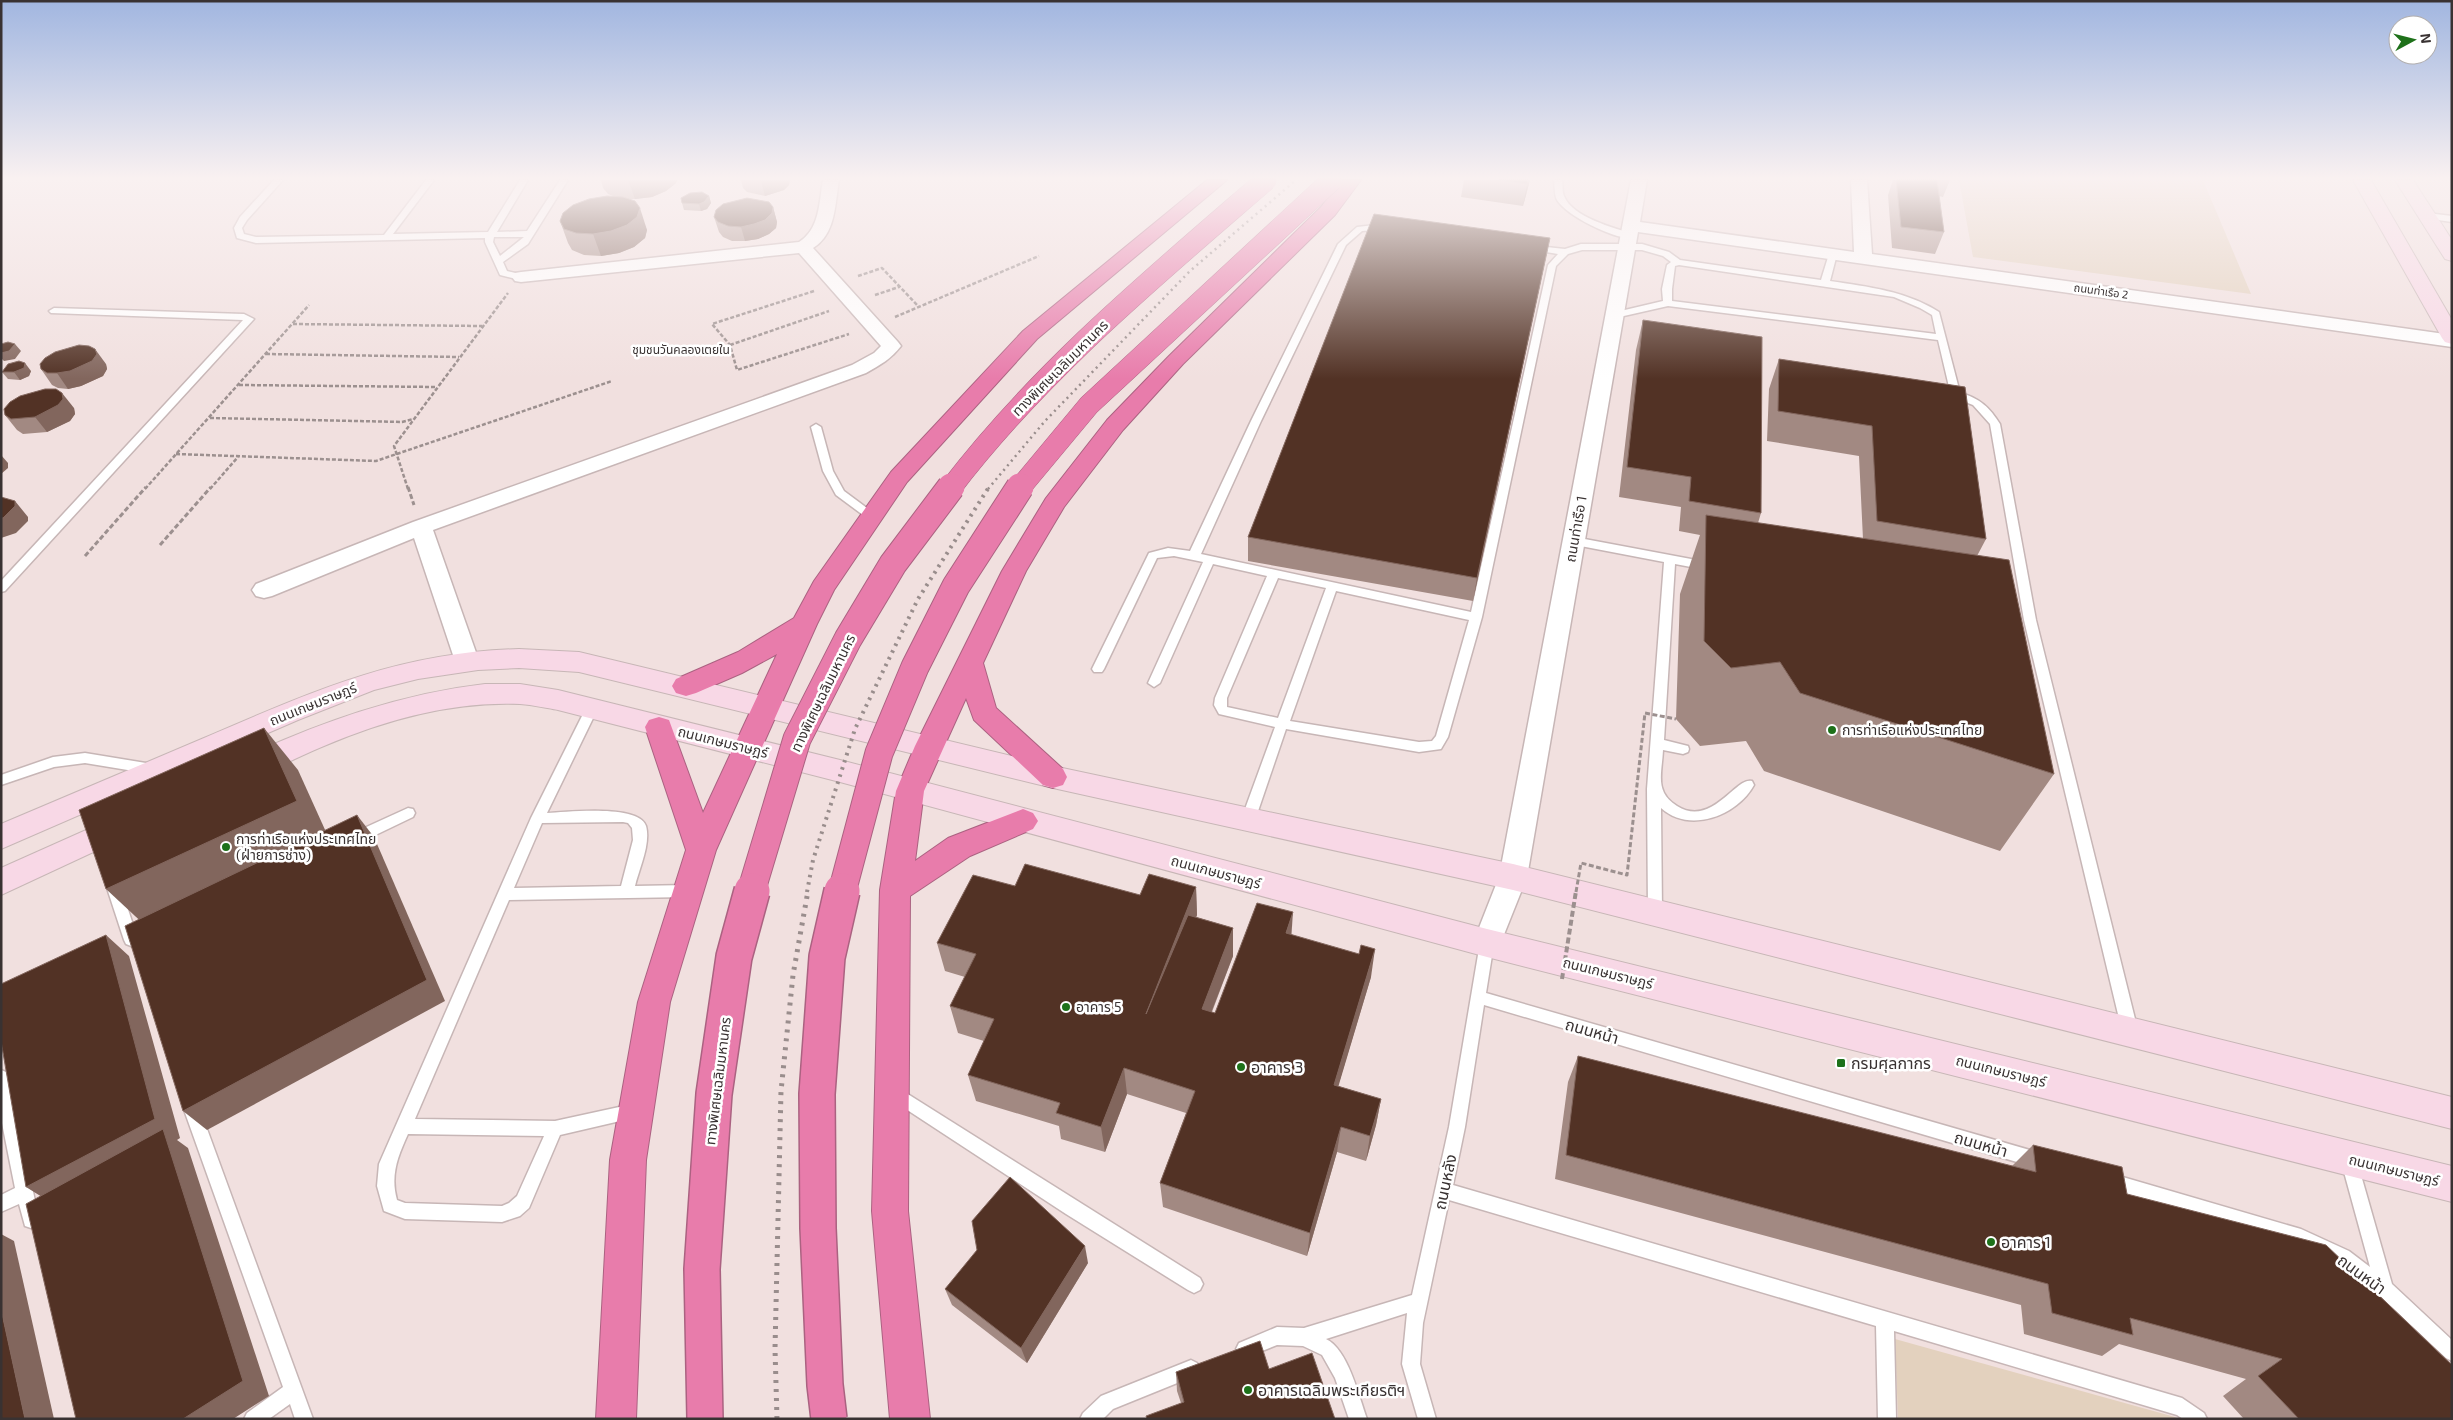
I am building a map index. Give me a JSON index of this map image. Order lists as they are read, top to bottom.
{
  "streets": {
    "highway": ["ทางพิเศษเฉลิมมหานคร"],
    "street": ["ถนนท่าเรือ 2", "ถนนท่าเรือ 1", "ถนนเกษมราษฎร์"],
    "lane": ["ถนนหน้า", "ถนนหลัง"]
  },
  "crossings": [
    ["ถนนท่าเรือ 1", "ถนนเกษมราษฎร์"],
    ["ถนนท่าเรือ 1", "ถนนหลัง"],
    ["ถนนเกษมราษฎร์", "ถนนหลัง"],
    ["ถนนหน้า", "ถนนหลัง"]
  ],
  "districts": ["ชุมชนวันคลองเตยใน"],
  "places": {
    "other": [
      "การท่าเรือแห่งประเทศไทย",
      "การท่าเรือแห่งประเทศไทย (ฝ่ายการช่าง)",
      "อาคาร 5",
      "อาคาร 3",
      "อาคาร 1",
      "อาคารเฉลิมพระเกียรติฯ"
    ],
    "transit": ["กรมศุลกากร"]
  },
  "north": "right"
}
